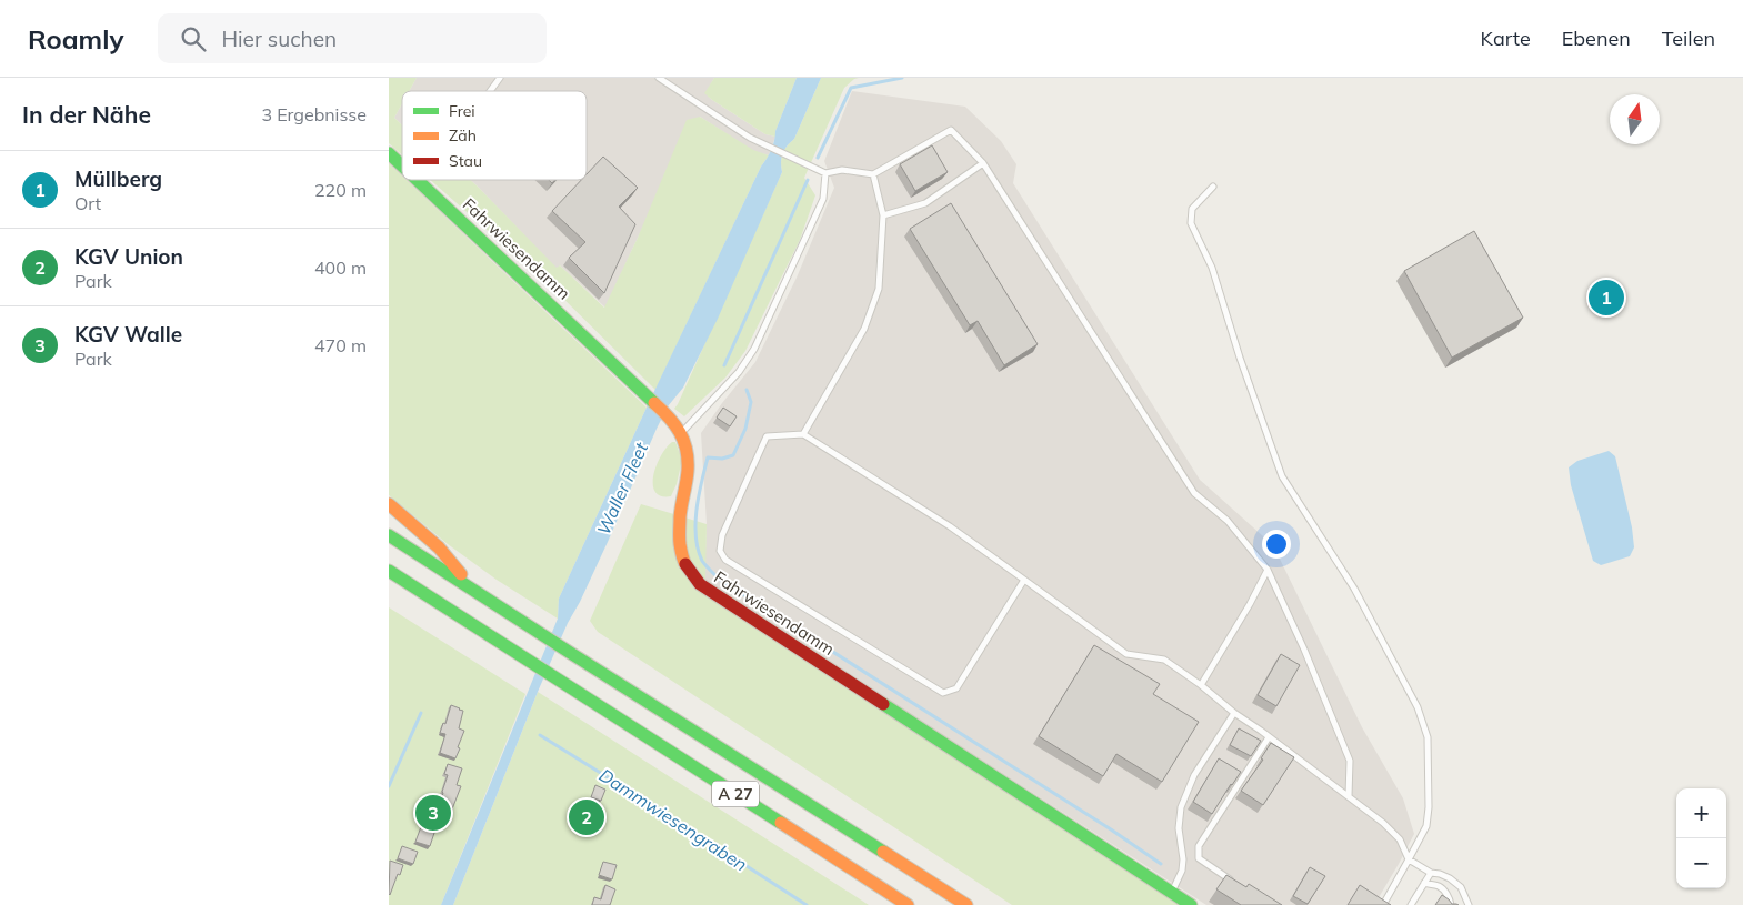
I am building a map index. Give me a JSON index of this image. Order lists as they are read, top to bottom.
{
  "streets": {
    "main road": ["Fahrwiesendamm", "A 27"]
  },
  "water": ["Waller Fleet", "Dammwiesengraben"],
  "legend": ["Frei", "Zäh", "Stau"],
  "north": "top",
  "page": {
    "header": "Roamly",
    "search": "Hier suchen",
    "nav": ["Karte", "Ebenen", "Teilen"],
    "heading": ["In der Nähe", "3 Ergebnisse"],
    "list": [
      {
        "mark": "1",
        "name": "Müllberg",
        "note": "Ort",
        "value": "220 m"
      },
      {
        "mark": "2",
        "name": "KGV Union",
        "note": "Park",
        "value": "400 m"
      },
      {
        "mark": "3",
        "name": "KGV Walle",
        "note": "Park",
        "value": "470 m"
      }
    ],
    "pins": ["1", "3", "2"],
    "map_buttons": ["+", "−"]
  }
}
